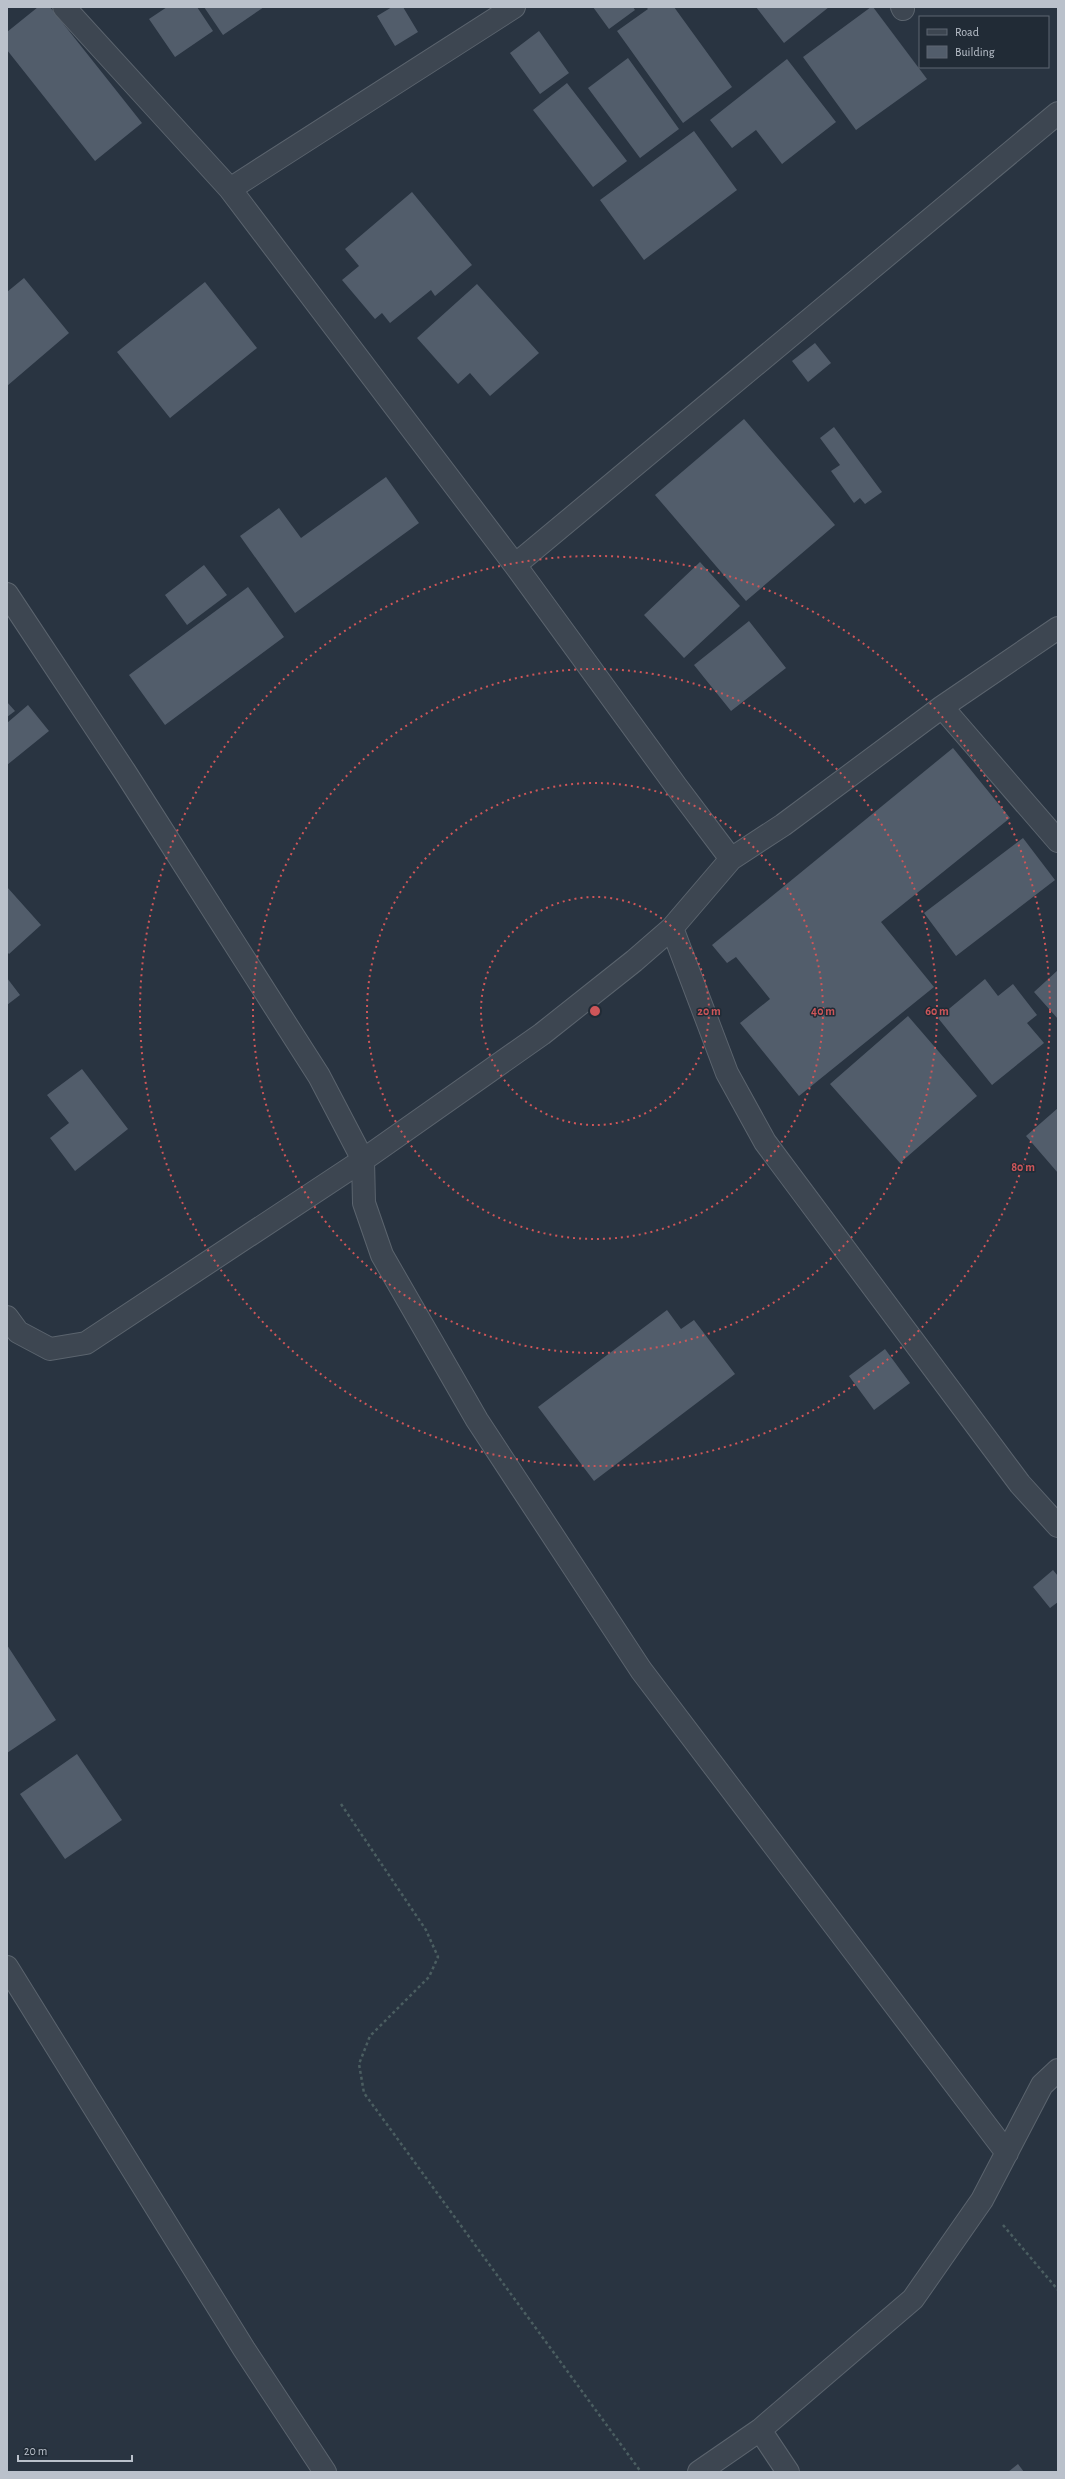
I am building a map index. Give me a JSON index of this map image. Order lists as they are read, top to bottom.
{
  "legend": ["Road", "Building"],
  "scale_bar": "20 m",
  "rings": [
    "20 m",
    "40 m",
    "60 m",
    "80 m"
  ]
}
